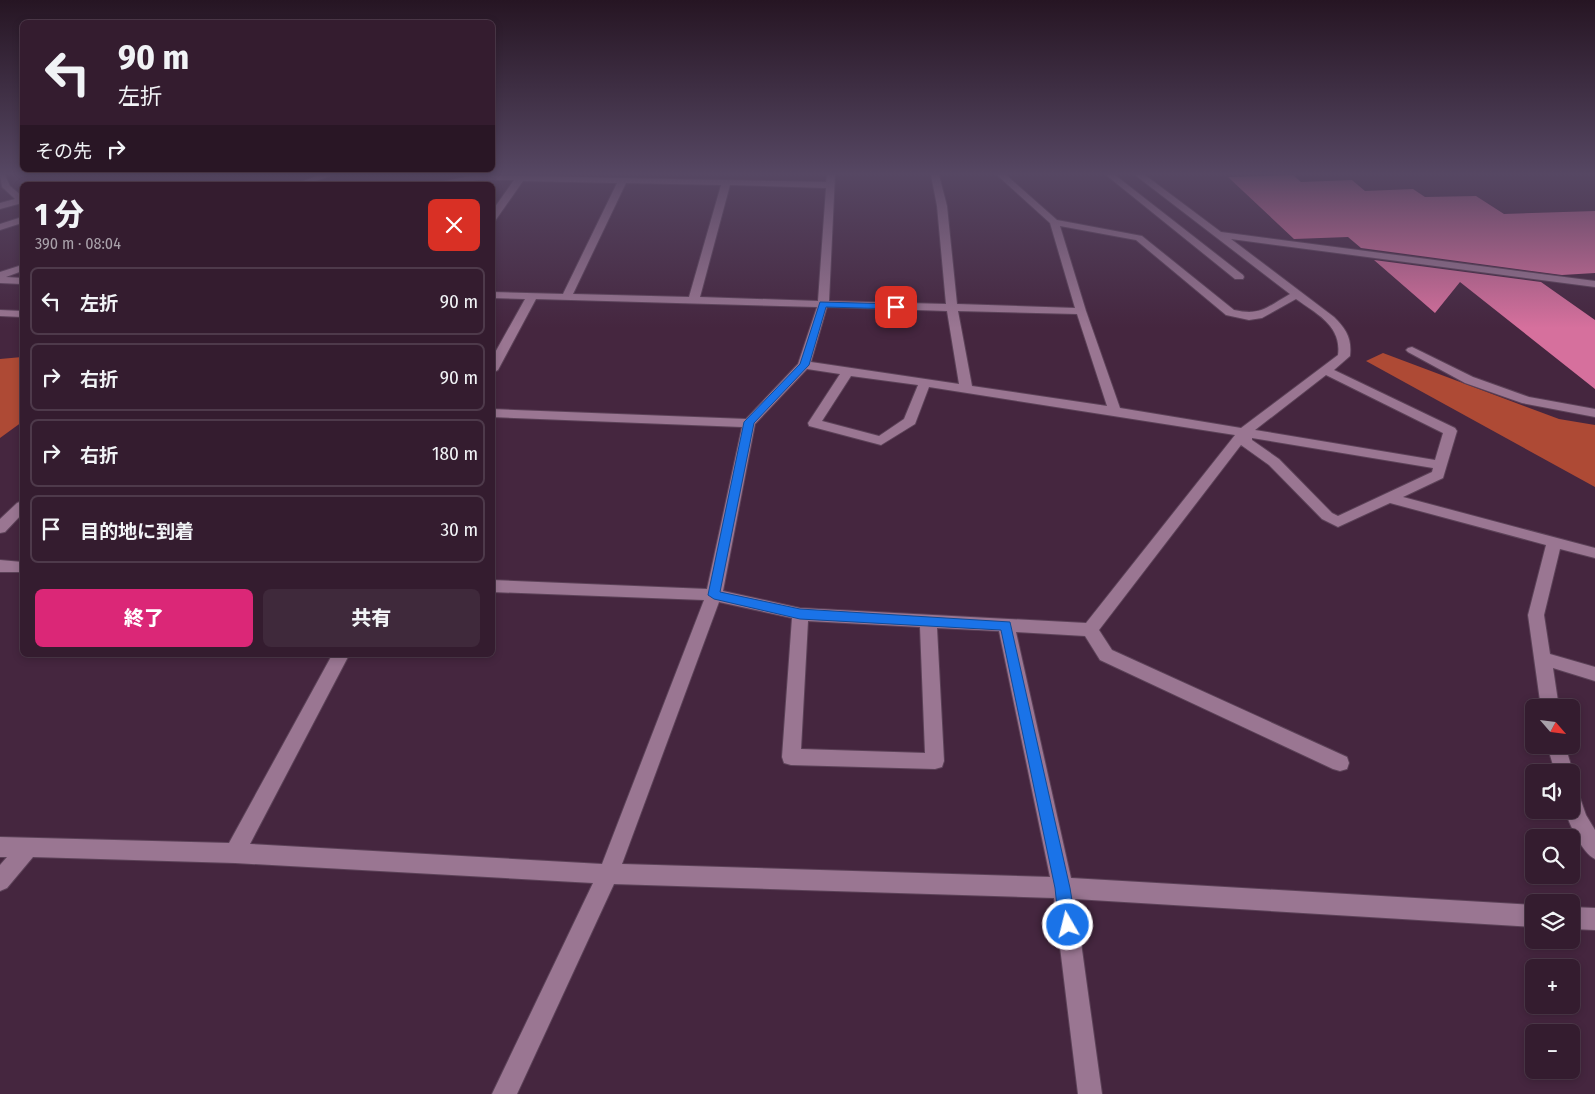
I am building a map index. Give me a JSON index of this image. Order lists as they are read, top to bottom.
{
  "north": "bottom right",
  "page": {
    "turn": ["90 m", "左折"],
    "then": "その先",
    "heading": ["1 分", "390 m · 08:04"],
    "list": [
      {
        "name": "左折",
        "value": "90 m"
      },
      {
        "name": "右折",
        "value": "90 m"
      },
      {
        "name": "右折",
        "value": "180 m"
      },
      {
        "name": "目的地に到着",
        "value": "30 m"
      }
    ],
    "buttons": ["終了", "共有"],
    "map_buttons": ["+", "−"]
  }
}
